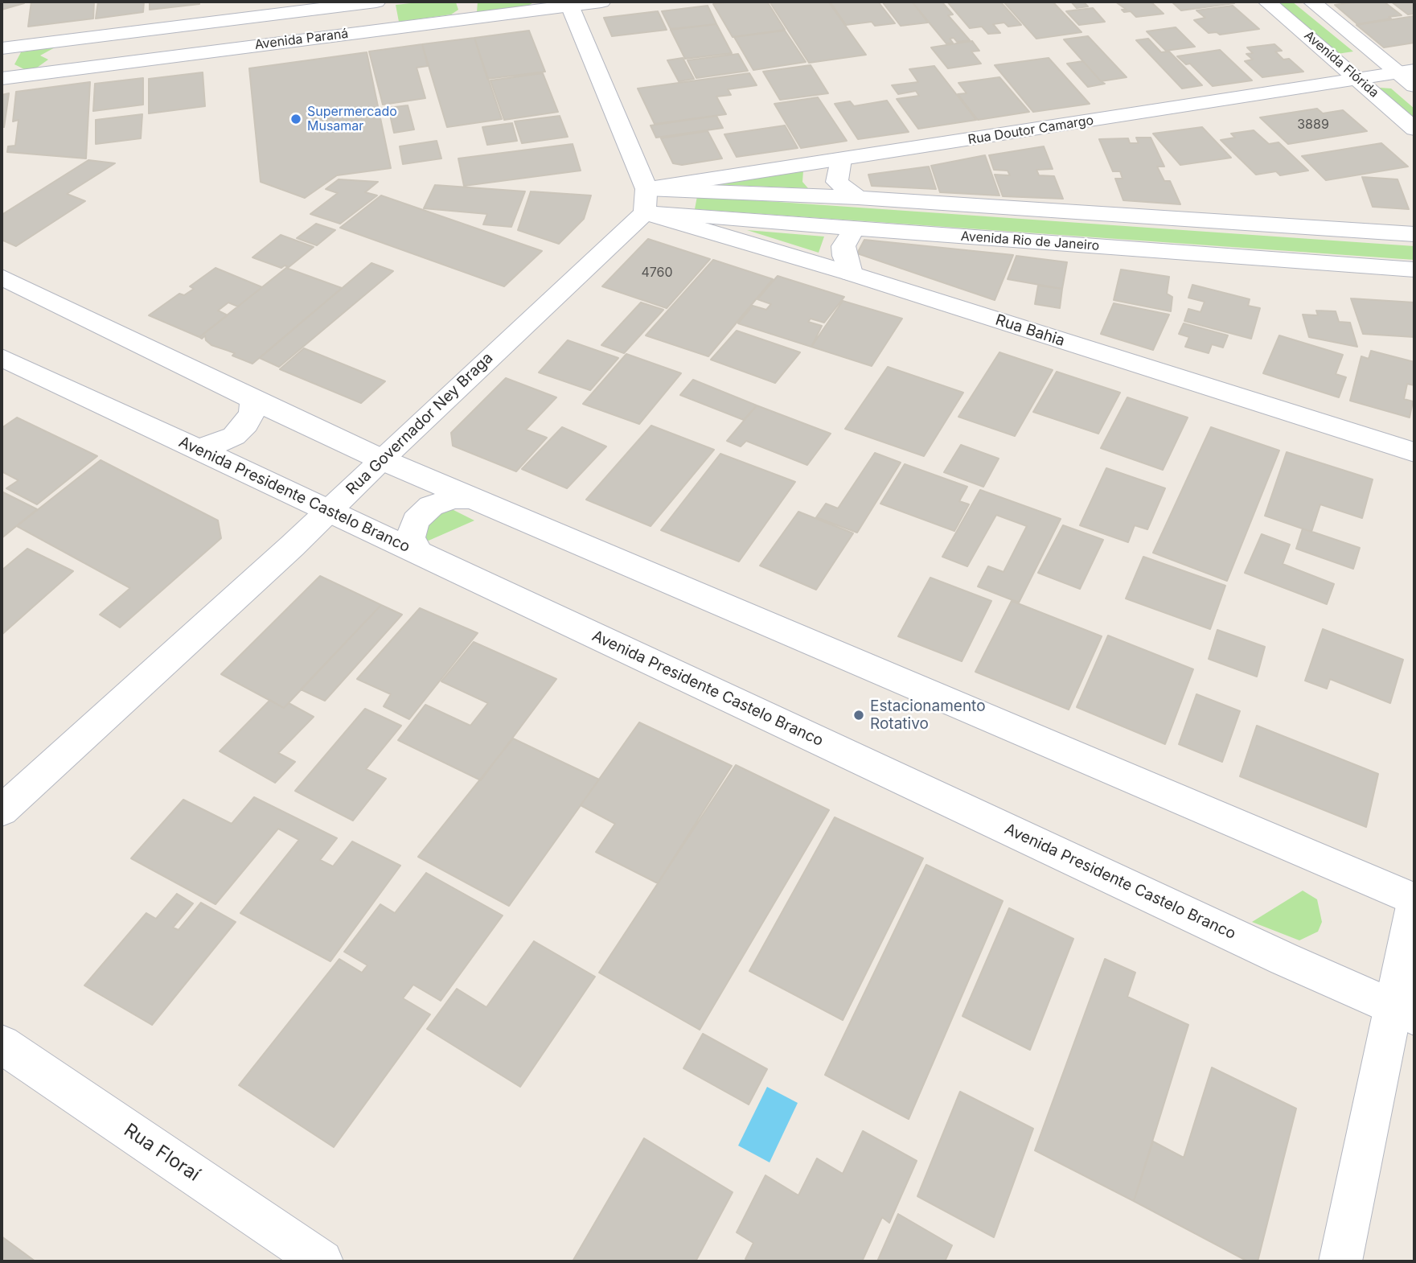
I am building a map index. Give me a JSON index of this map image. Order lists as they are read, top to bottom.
{
  "streets": {
    "street": [
      "Avenida Paraná",
      "Avenida Flórida",
      "Rua Doutor Camargo",
      "Avenida Rio de Janeiro",
      "Rua Bahia",
      "Rua Governador Ney Braga",
      "Avenida Presidente Castelo Branco",
      "Rua Floraí"
    ]
  },
  "crossings": [
    ["Avenida Flórida", "Rua Doutor Camargo"],
    ["Rua Doutor Camargo", "Avenida Rio de Janeiro"],
    ["Rua Doutor Camargo", "Rua Bahia"],
    ["Rua Doutor Camargo", "Rua Governador Ney Braga"],
    ["Avenida Rio de Janeiro", "Rua Bahia"],
    ["Avenida Rio de Janeiro", "Rua Governador Ney Braga"],
    ["Rua Bahia", "Rua Governador Ney Braga"],
    ["Rua Governador Ney Braga", "Avenida Presidente Castelo Branco"]
  ],
  "places": ["Supermercado Musamar", "Estacionamento Rotativo"],
  "house_numbers": ["3889", "4760"]
}
